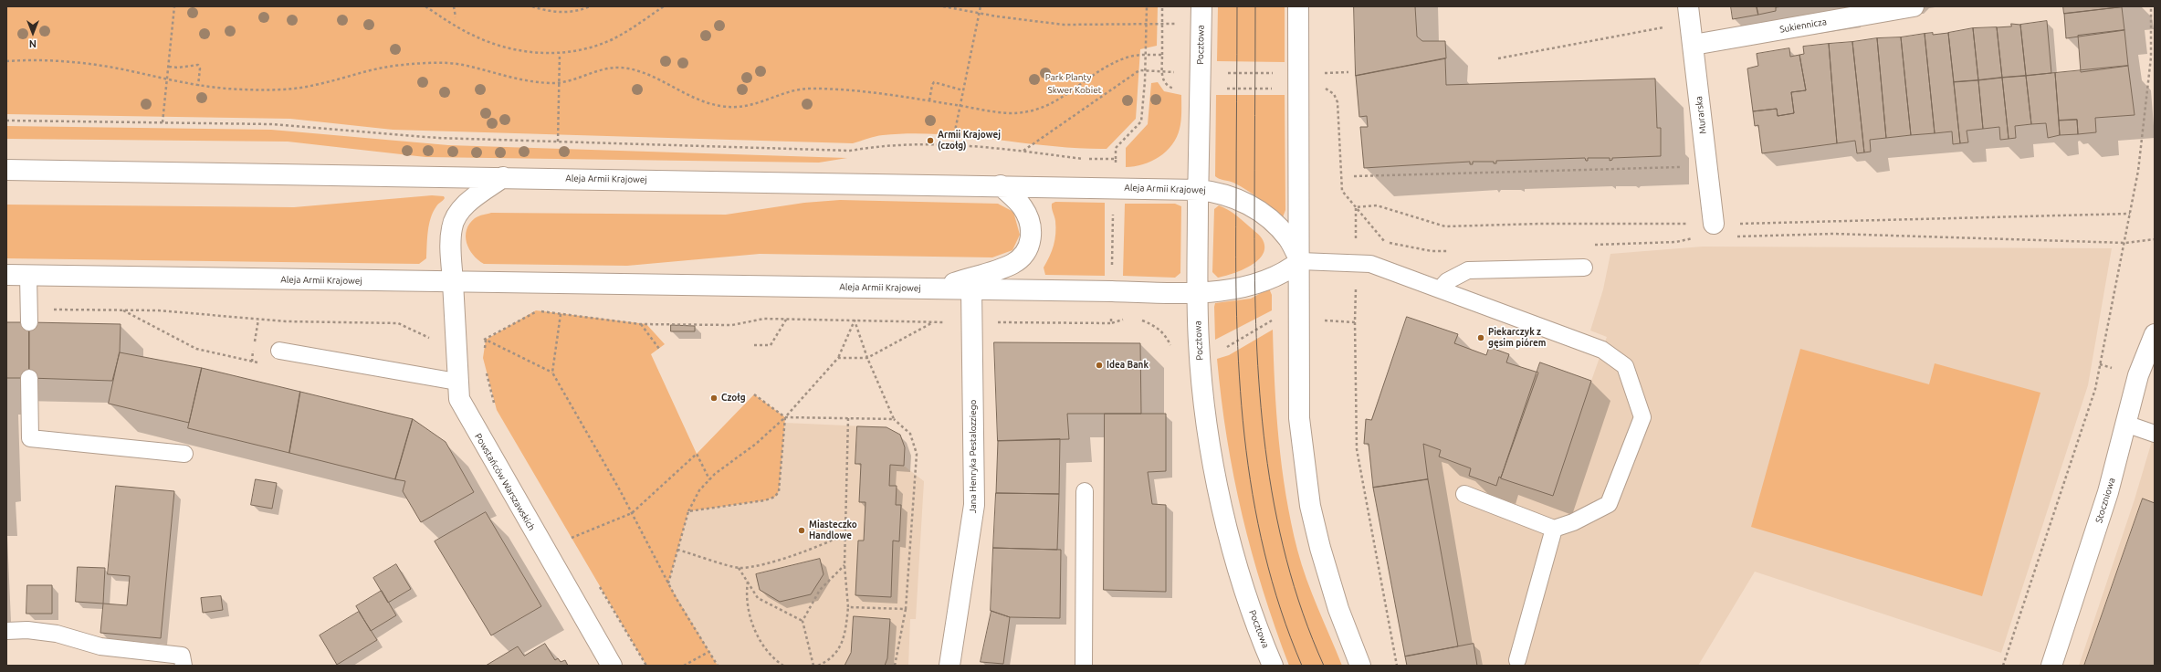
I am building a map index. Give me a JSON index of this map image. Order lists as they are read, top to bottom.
{
  "streets": {
    "street": [
      "Sukiennicza",
      "Pocztowa",
      "Murarska",
      "Aleja Armii Krajowej",
      "Jana Henryka Pestalozziego",
      "Powstańców Warszawskich",
      "Stoczniowa"
    ]
  },
  "crossings": [
    ["Sukiennicza", "Murarska"],
    ["Pocztowa", "Aleja Armii Krajowej"],
    ["Aleja Armii Krajowej", "Jana Henryka Pestalozziego"],
    ["Aleja Armii Krajowej", "Powstańców Warszawskich"]
  ],
  "parks": ["Park Planty", "Skwer Kobiet"],
  "places": [
    "Armii Krajowej (czołg)",
    "Piekarczyk z gęsim piórem",
    "Idea Bank",
    "Czołg",
    "Miasteczko Handlowe"
  ],
  "north": "bottom"
}
